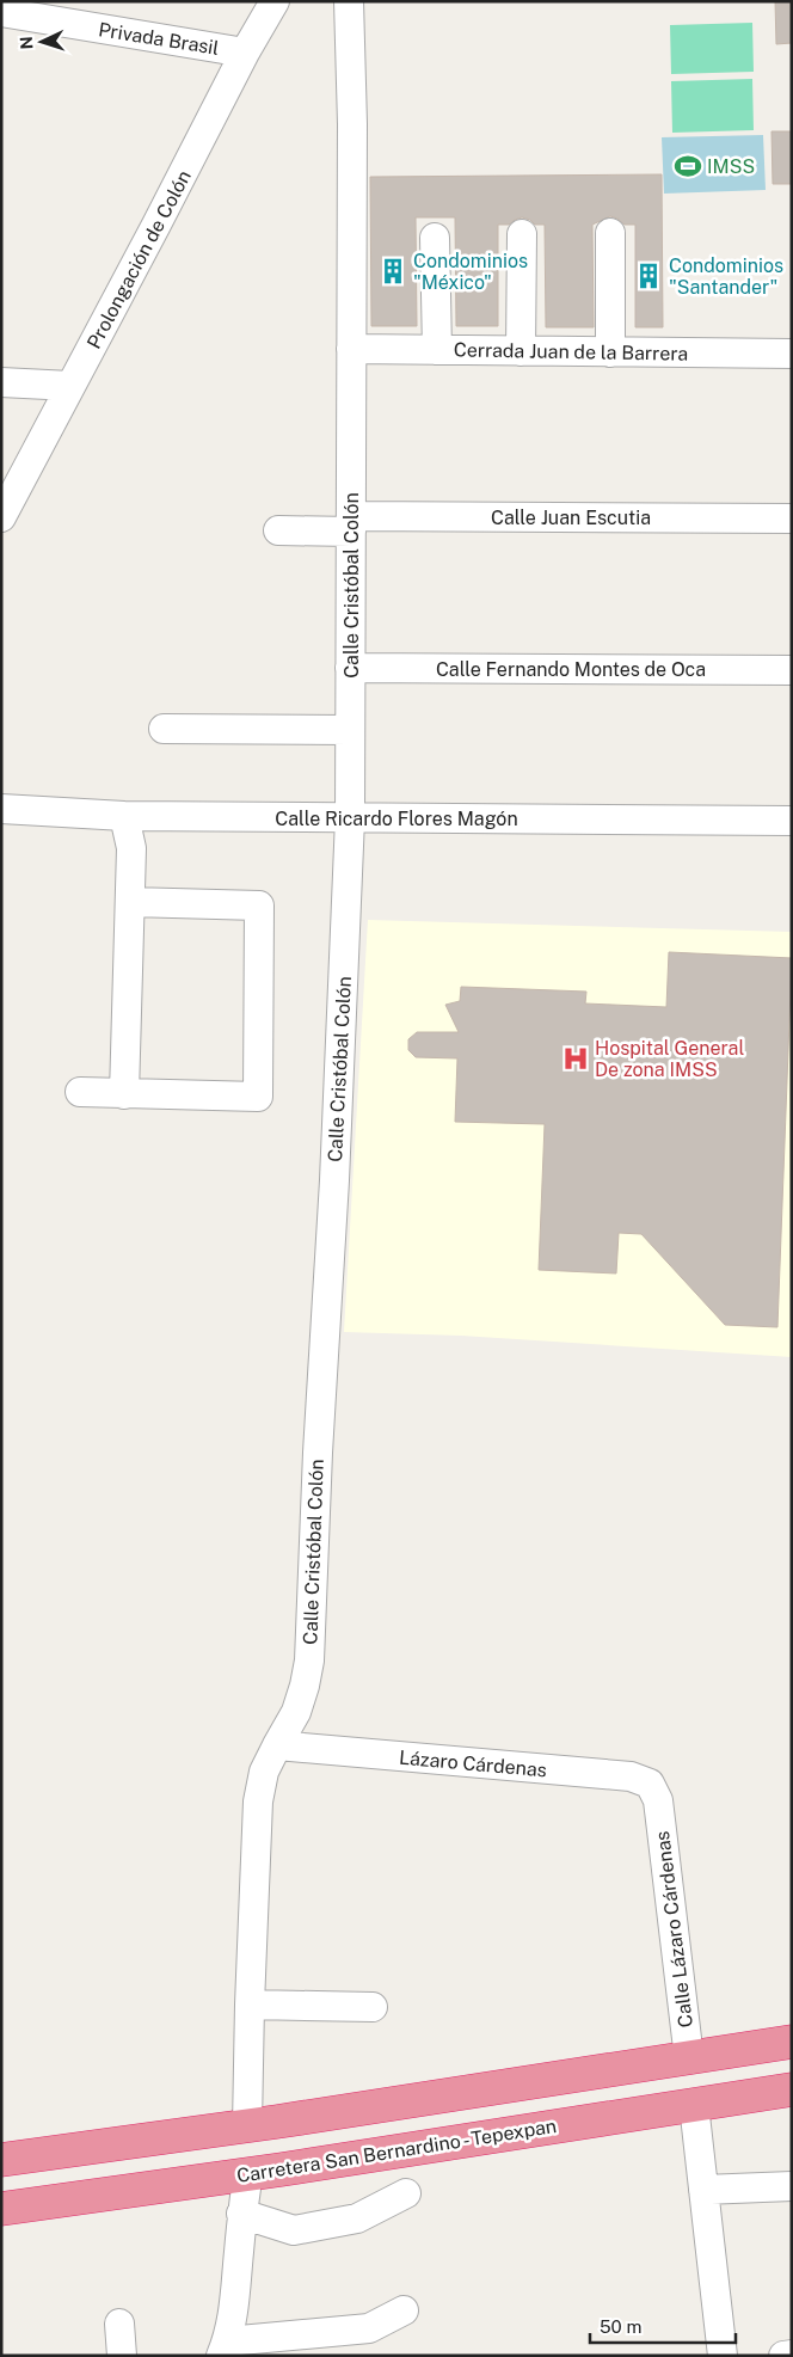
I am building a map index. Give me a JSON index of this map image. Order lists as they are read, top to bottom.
{
  "streets": {
    "highway": ["Carretera San Bernardino - Tepexpan"],
    "street": [
      "Privada Brasil",
      "Prolongación de Colón",
      "Cerrada Juan de la Barrera",
      "Calle Juan Escutia",
      "Calle Cristóbal Colón",
      "Calle Fernando Montes de Oca",
      "Calle Ricardo Flores Magón",
      "Lázaro Cárdenas",
      "Calle Lázaro Cárdenas"
    ]
  },
  "crossings": [
    ["Privada Brasil", "Prolongación de Colón"],
    ["Cerrada Juan de la Barrera", "Calle Cristóbal Colón"],
    ["Calle Juan Escutia", "Calle Cristóbal Colón"],
    ["Calle Cristóbal Colón", "Calle Fernando Montes de Oca"],
    ["Calle Cristóbal Colón", "Calle Ricardo Flores Magón"],
    ["Calle Cristóbal Colón", "Lázaro Cárdenas"],
    ["Lázaro Cárdenas", "Calle Lázaro Cárdenas"]
  ],
  "places": {
    "sports": ["IMSS"],
    "building": ["Condominios \"México\"", "Condominios \"Santander\""],
    "hospital": ["Hospital General De zona IMSS"]
  },
  "scale_bar": "50 m",
  "north": "left"
}
